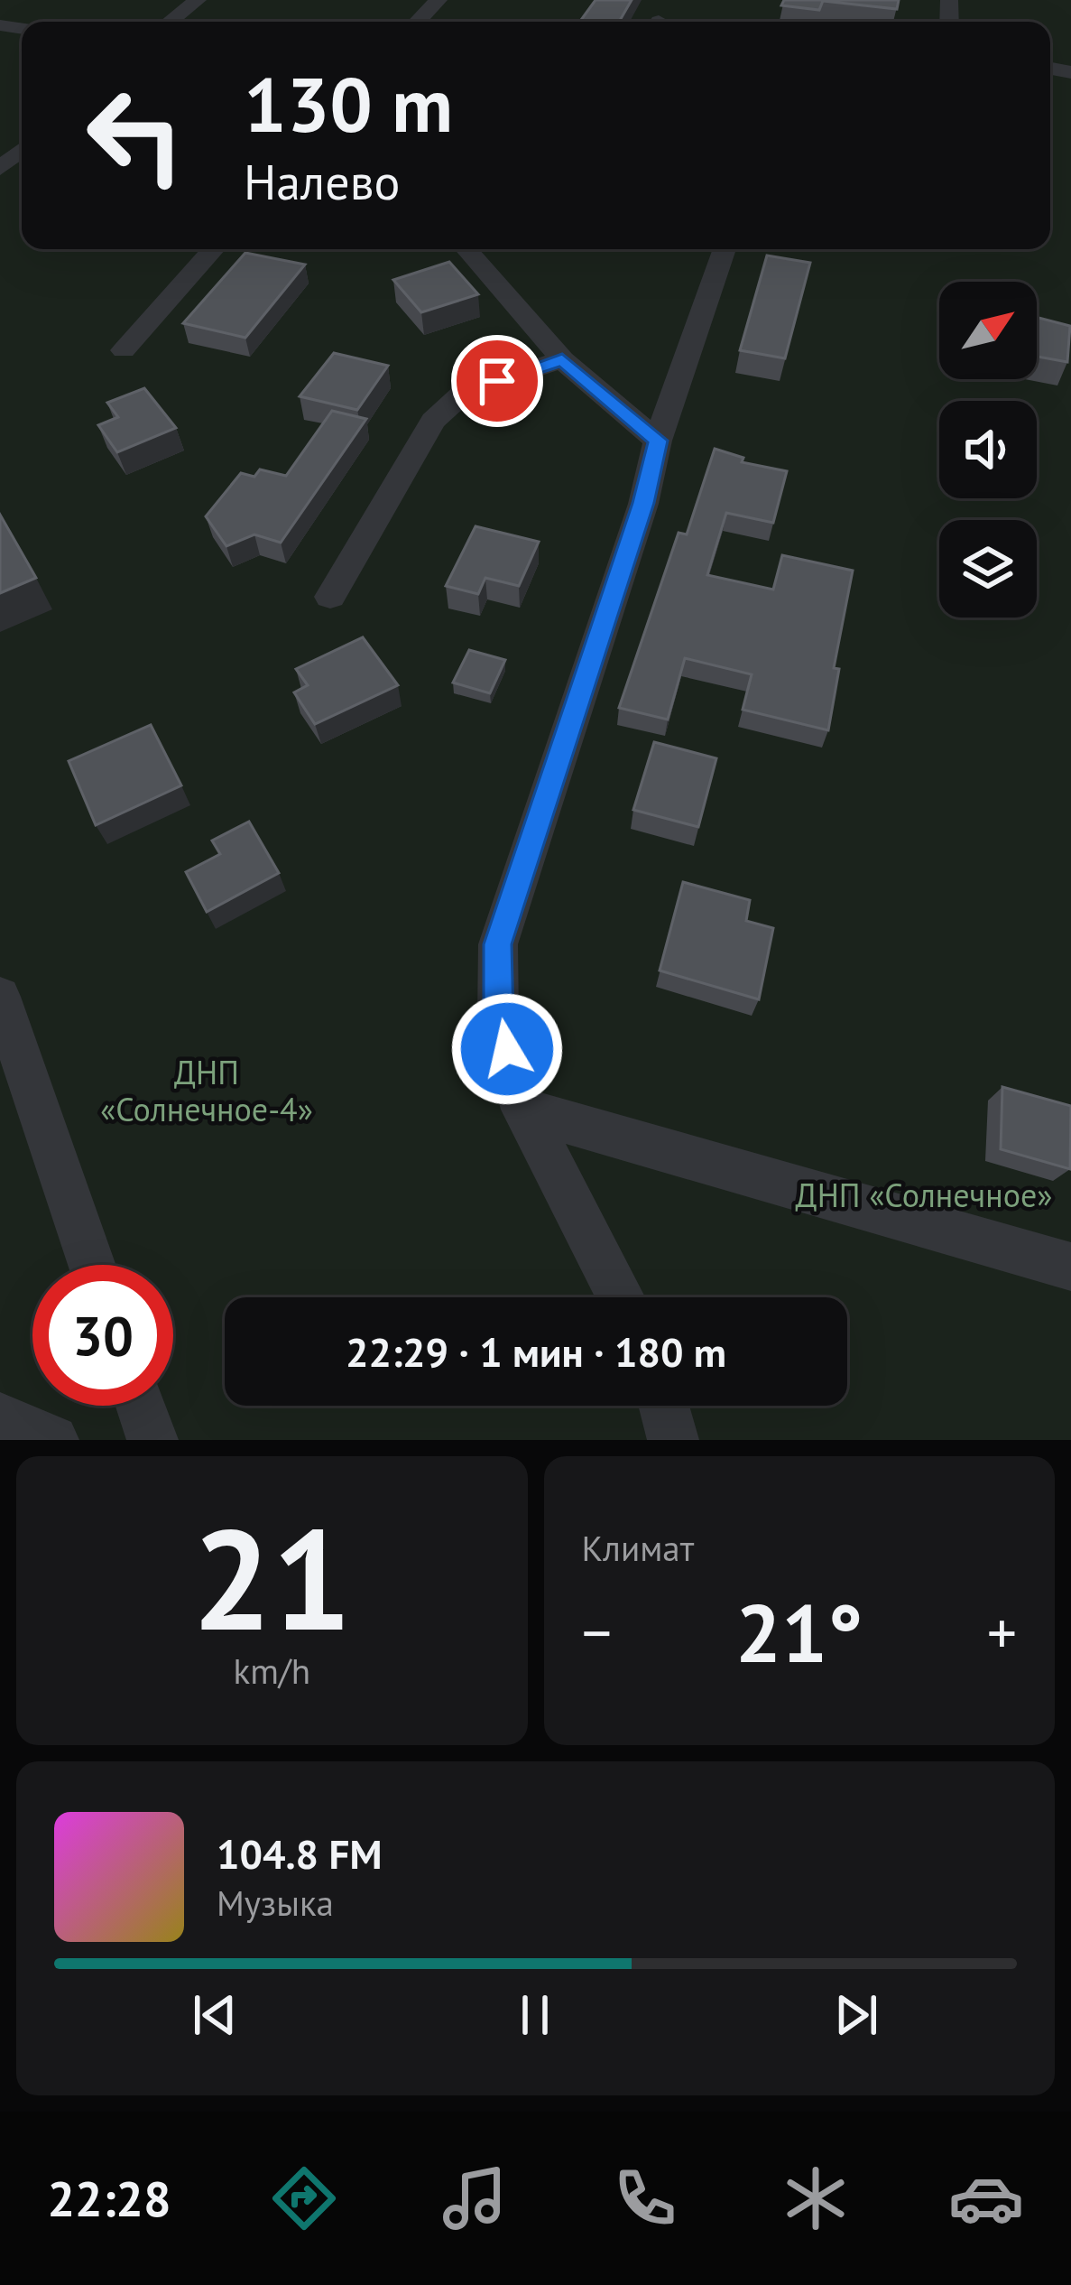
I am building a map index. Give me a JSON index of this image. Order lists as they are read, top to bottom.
{
  "parks": ["ДНП «Солнечное-4»", "ДНП «Солнечное»"],
  "north": "top right",
  "page": {
    "turn": ["130 m", "Налево"],
    "limit": "30",
    "trip": "22:29 · 1 мин · 180 m",
    "tile": [
      ["21", "km/h"],
      "Климат"
    ],
    "heat": ["−", "21°", "+"],
    "song": ["104.8 FM", "Музыка"],
    "tabs": "22:28"
  }
}
